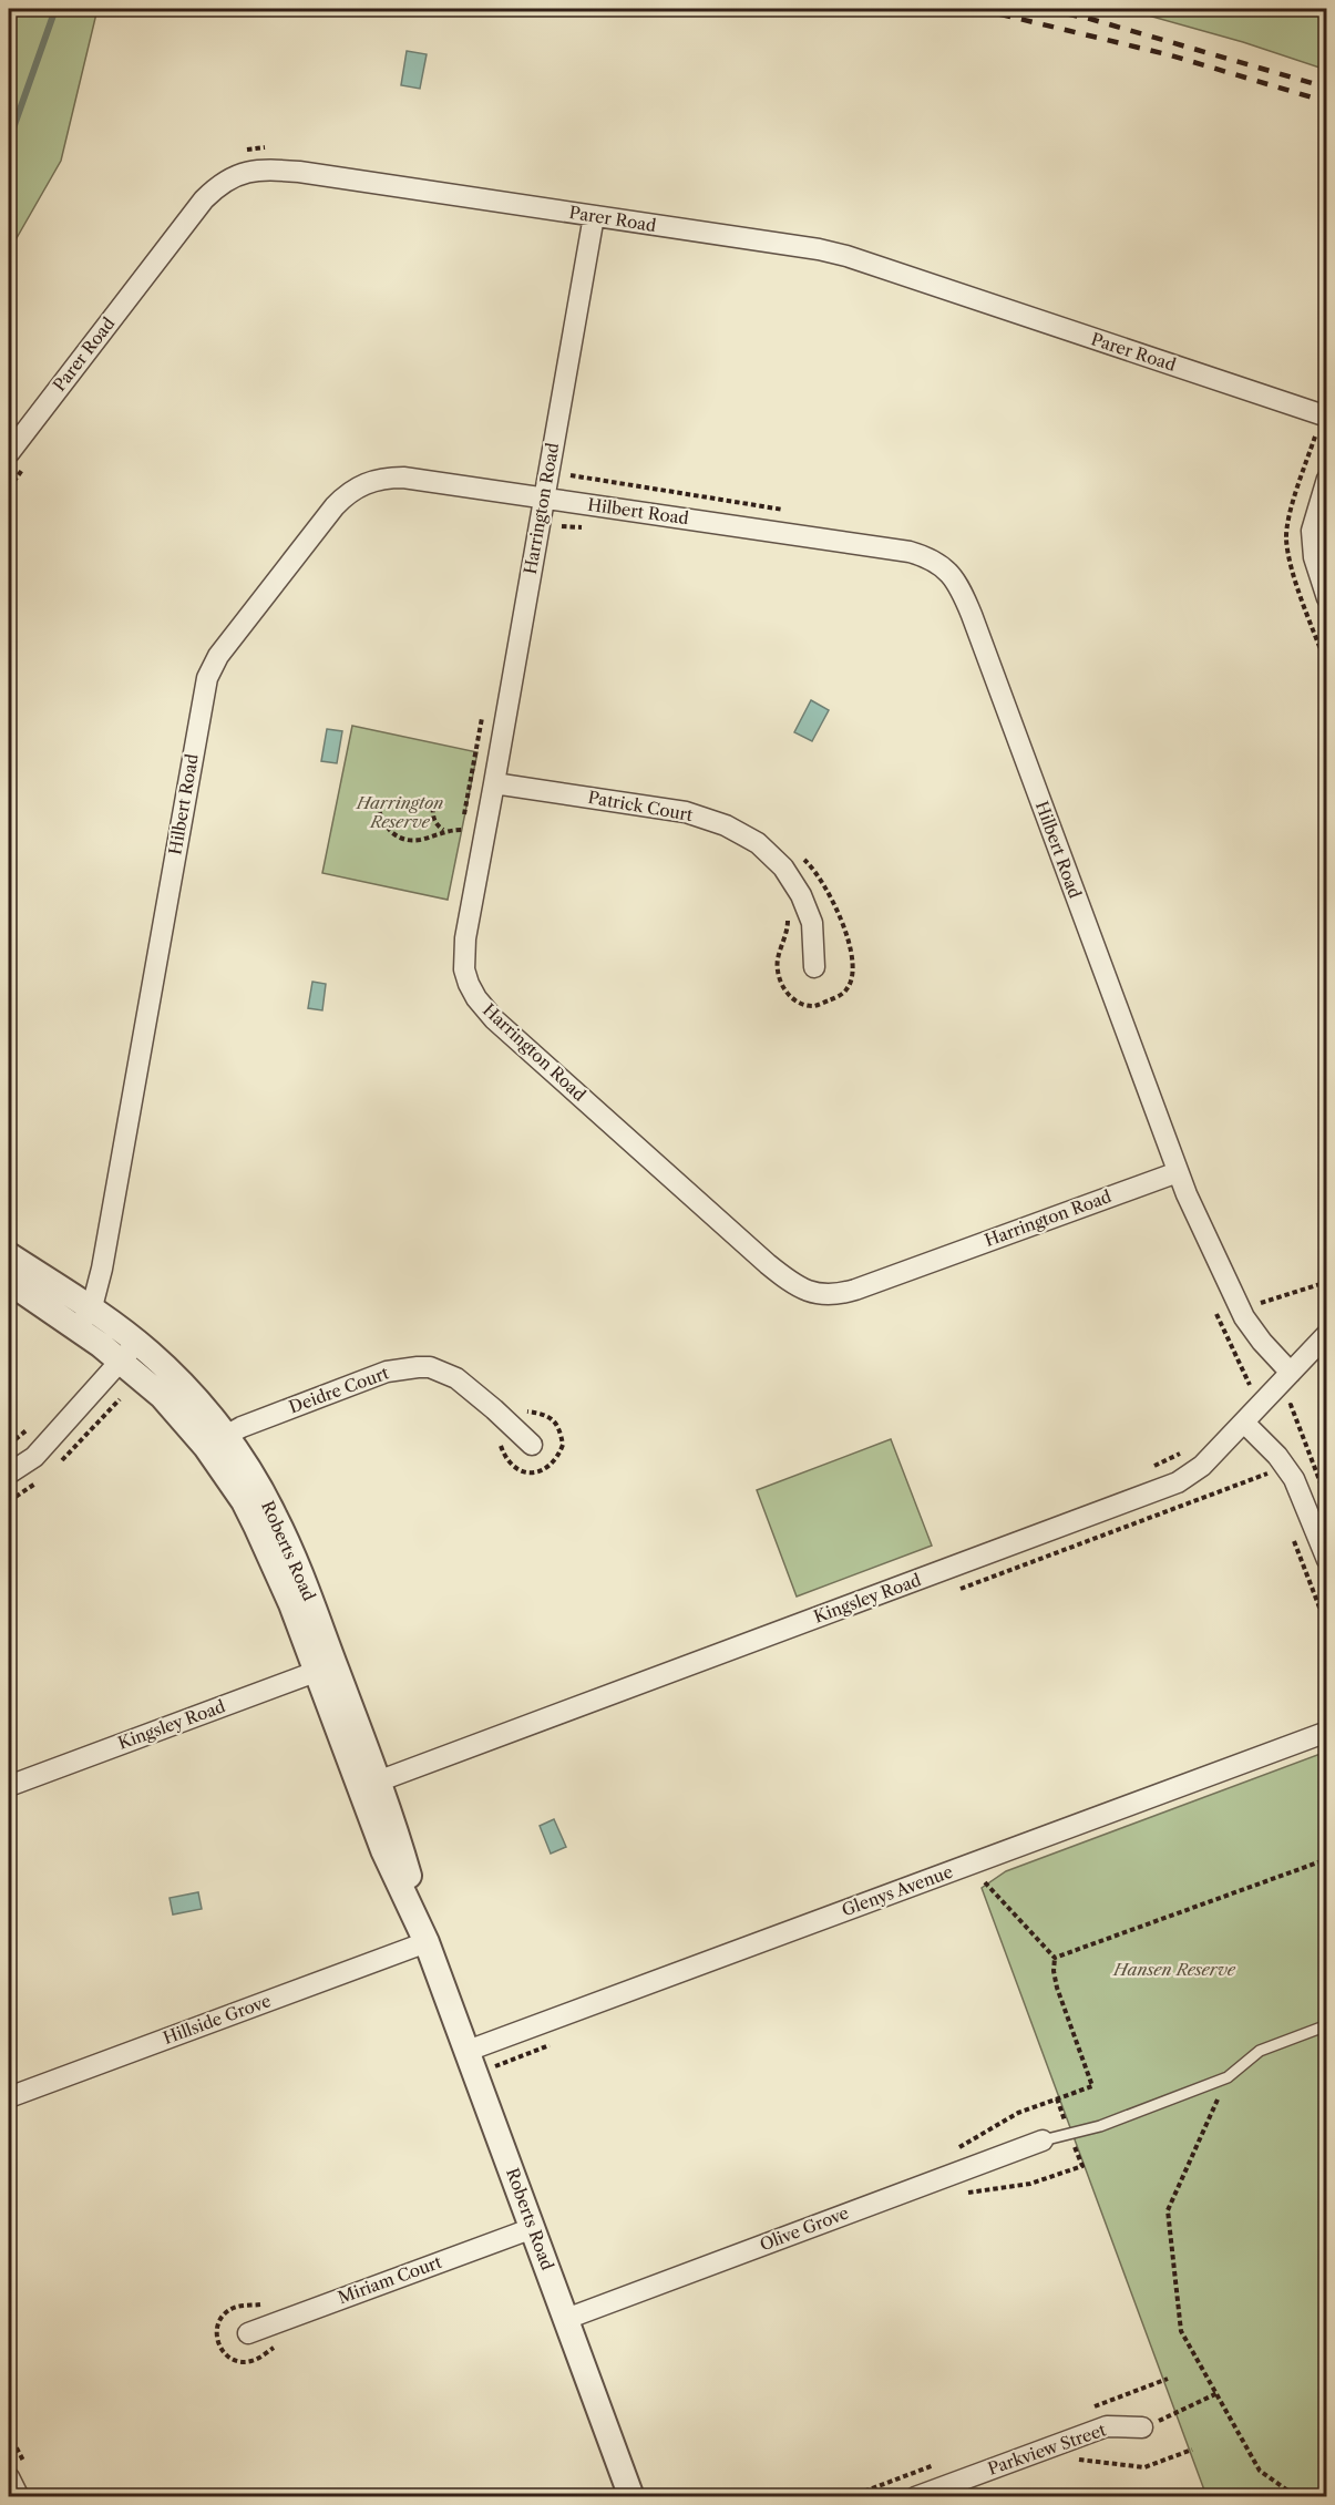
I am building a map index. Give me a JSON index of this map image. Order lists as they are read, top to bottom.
{
  "streets": {
    "street": [
      "Parer Road",
      "Harrington Road",
      "Hilbert Road",
      "Patrick Court",
      "Deidre Court",
      "Roberts Road",
      "Kingsley Road",
      "Glenys Avenue",
      "Hillside Grove",
      "Olive Grove",
      "Miriam Court",
      "Parkview Street"
    ]
  },
  "crossings": [
    ["Parer Road", "Harrington Road"],
    ["Harrington Road", "Hilbert Road"],
    ["Harrington Road", "Patrick Court"],
    ["Hilbert Road", "Roberts Road"],
    ["Hilbert Road", "Kingsley Road"],
    ["Deidre Court", "Roberts Road"],
    ["Roberts Road", "Kingsley Road"],
    ["Roberts Road", "Glenys Avenue"],
    ["Roberts Road", "Hillside Grove"],
    ["Roberts Road", "Olive Grove"],
    ["Roberts Road", "Miriam Court"]
  ],
  "parks": ["Harrington Reserve", "Hansen Reserve"]
}
